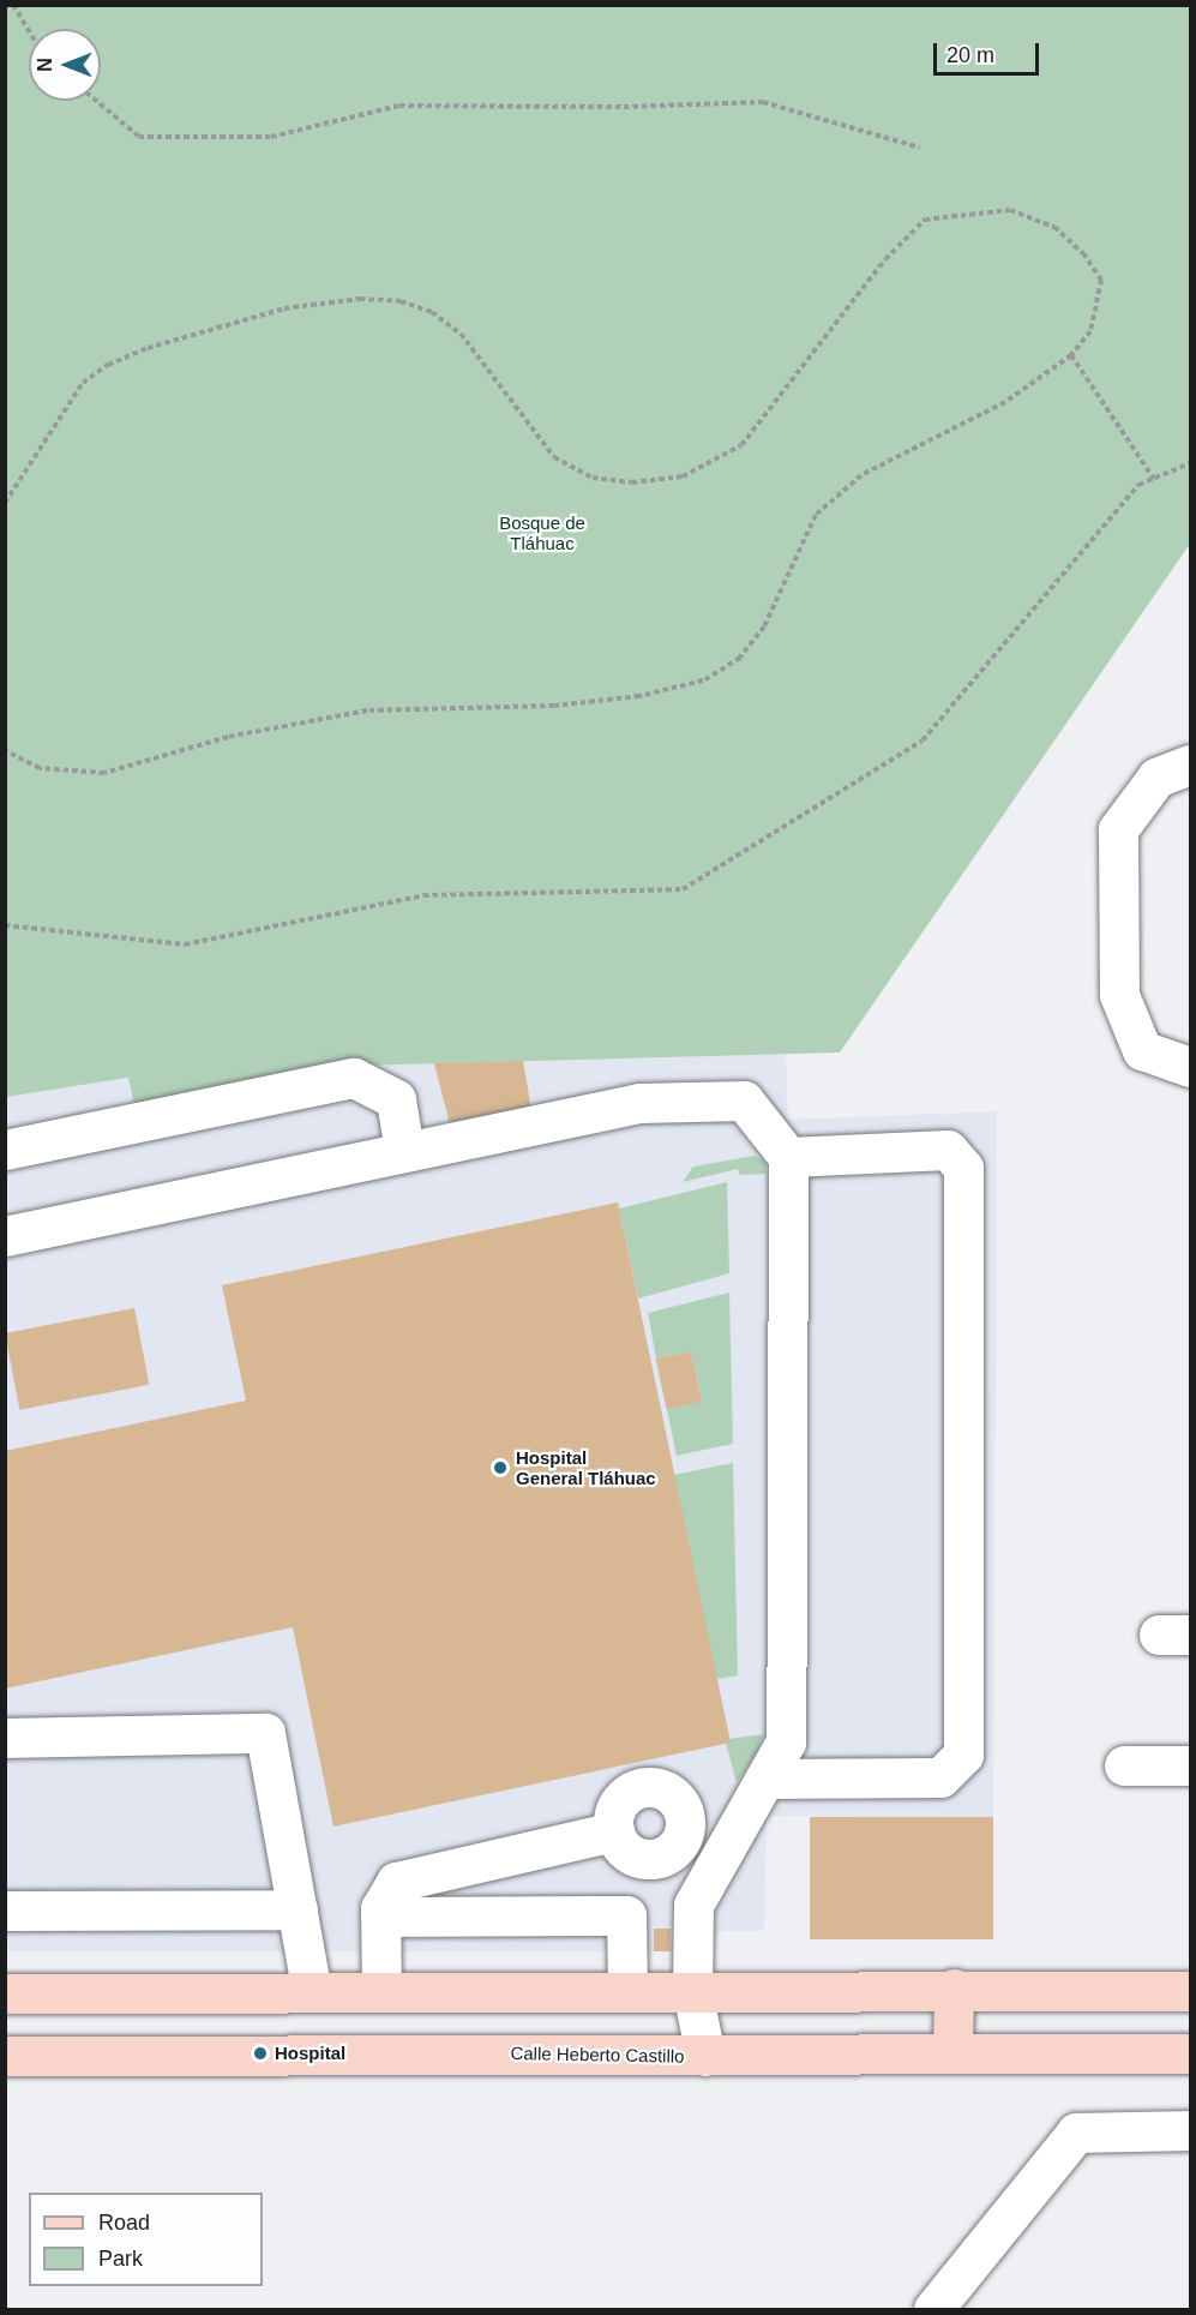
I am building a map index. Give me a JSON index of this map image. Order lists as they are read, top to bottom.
{
  "streets": {
    "main road": ["Calle Heberto Castillo"]
  },
  "parks": ["Bosque de Tláhuac"],
  "places": ["Hospital General Tláhuac", "Hospital"],
  "legend": ["Road", "Park"],
  "scale_bar": "20 m",
  "north": "left"
}
